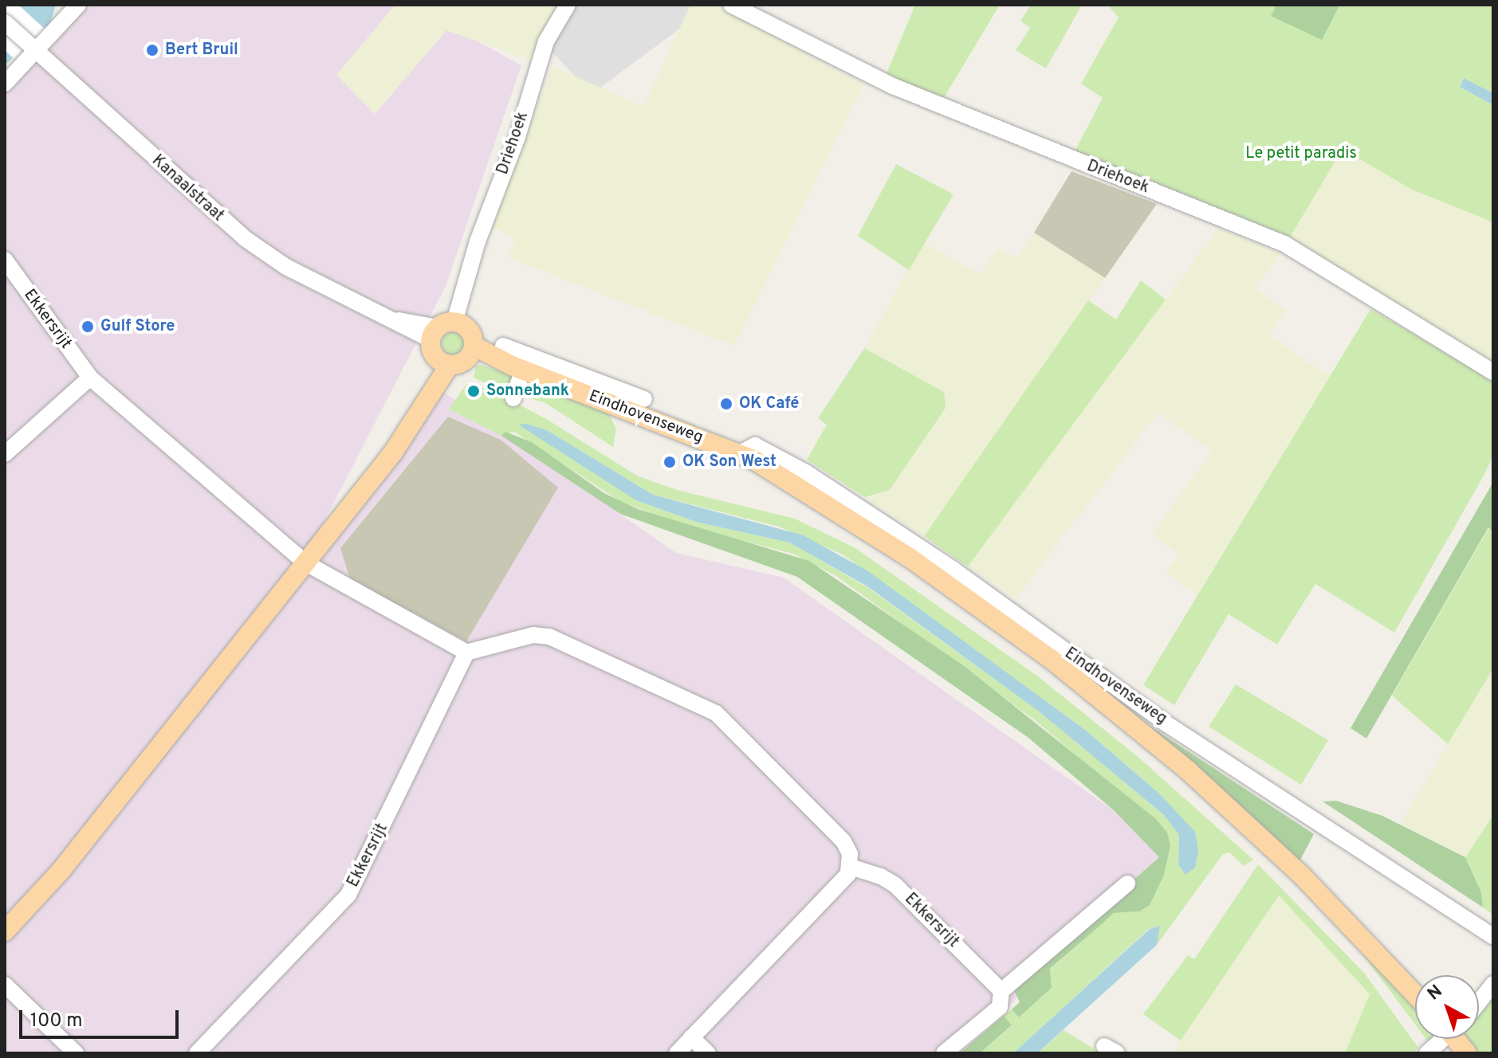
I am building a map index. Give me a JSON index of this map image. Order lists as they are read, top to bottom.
{
  "streets": {
    "main road": ["Eindhovenseweg"],
    "street": ["Driehoek", "Kanaalstraat", "Ekkersrijt"]
  },
  "crossings": [
    ["Driehoek", "Kanaalstraat"]
  ],
  "parks": ["Le petit paradis"],
  "places": [
    "Bert Bruil",
    "Gulf Store",
    "Sonnebank",
    "OK Café",
    "OK Son West"
  ],
  "scale_bar": "100 m",
  "north": "top left"
}
